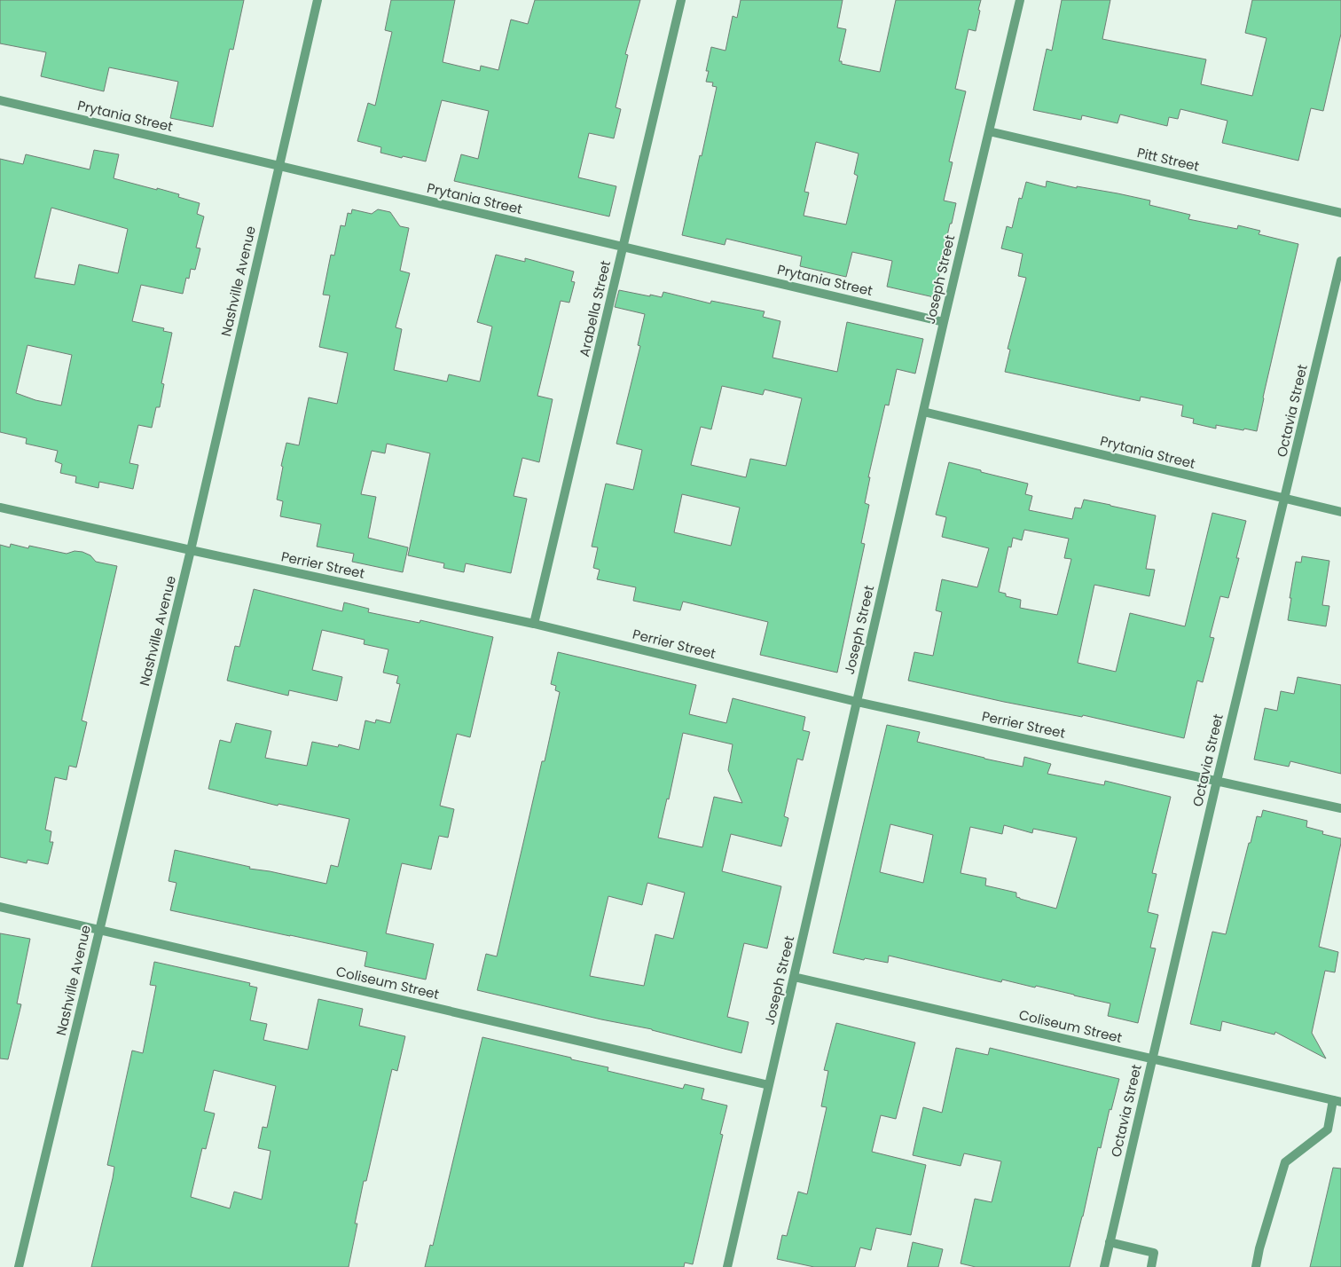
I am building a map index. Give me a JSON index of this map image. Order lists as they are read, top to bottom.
{
  "streets": {
    "street": [
      "Prytania Street",
      "Pitt Street",
      "Joseph Street",
      "Nashville Avenue",
      "Arabella Street",
      "Octavia Street",
      "Perrier Street",
      "Coliseum Street"
    ]
  },
  "crossings": [
    ["Prytania Street", "Joseph Street"],
    ["Prytania Street", "Nashville Avenue"],
    ["Prytania Street", "Arabella Street"],
    ["Prytania Street", "Octavia Street"],
    ["Pitt Street", "Joseph Street"],
    ["Joseph Street", "Perrier Street"],
    ["Joseph Street", "Coliseum Street"],
    ["Nashville Avenue", "Perrier Street"],
    ["Nashville Avenue", "Coliseum Street"],
    ["Arabella Street", "Perrier Street"],
    ["Octavia Street", "Perrier Street"],
    ["Octavia Street", "Coliseum Street"]
  ]
}
